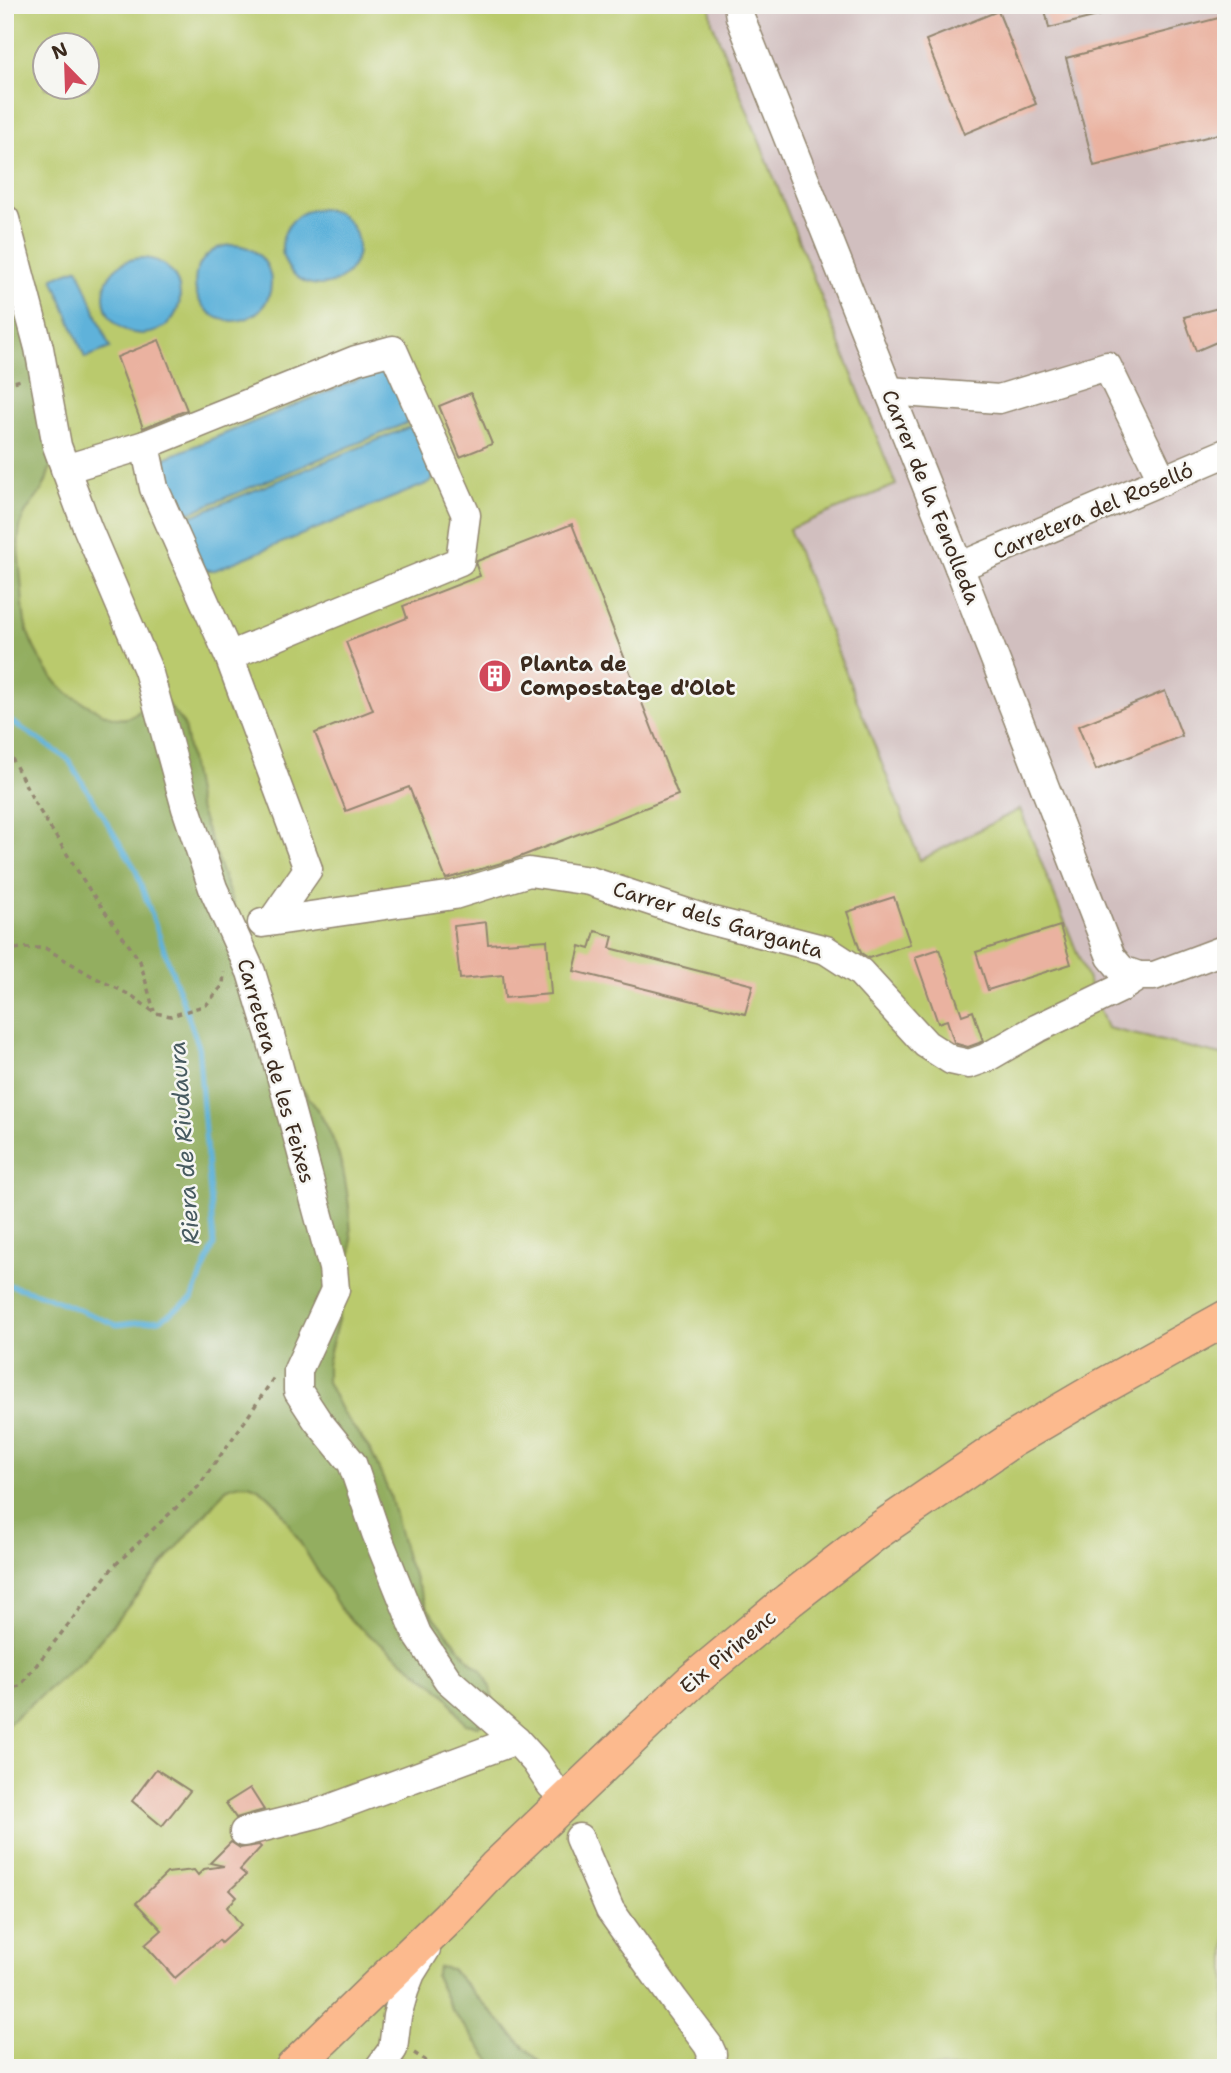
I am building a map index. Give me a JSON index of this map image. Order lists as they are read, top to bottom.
{
  "streets": {
    "main road": ["Eix Pirinenc"],
    "street": [
      "Carrer de la Fenolleda",
      "Carretera del Roselló",
      "Carrer dels Garganta",
      "Carretera de les Feixes"
    ]
  },
  "crossings": [
    ["Carrer de la Fenolleda", "Carretera del Roselló"],
    ["Carrer de la Fenolleda", "Carrer dels Garganta"],
    ["Carrer dels Garganta", "Carretera de les Feixes"]
  ],
  "water": ["Riera de Riudaura"],
  "places": {
    "building": ["Planta de Compostatge d'Olot"]
  },
  "north": "top left"
}
